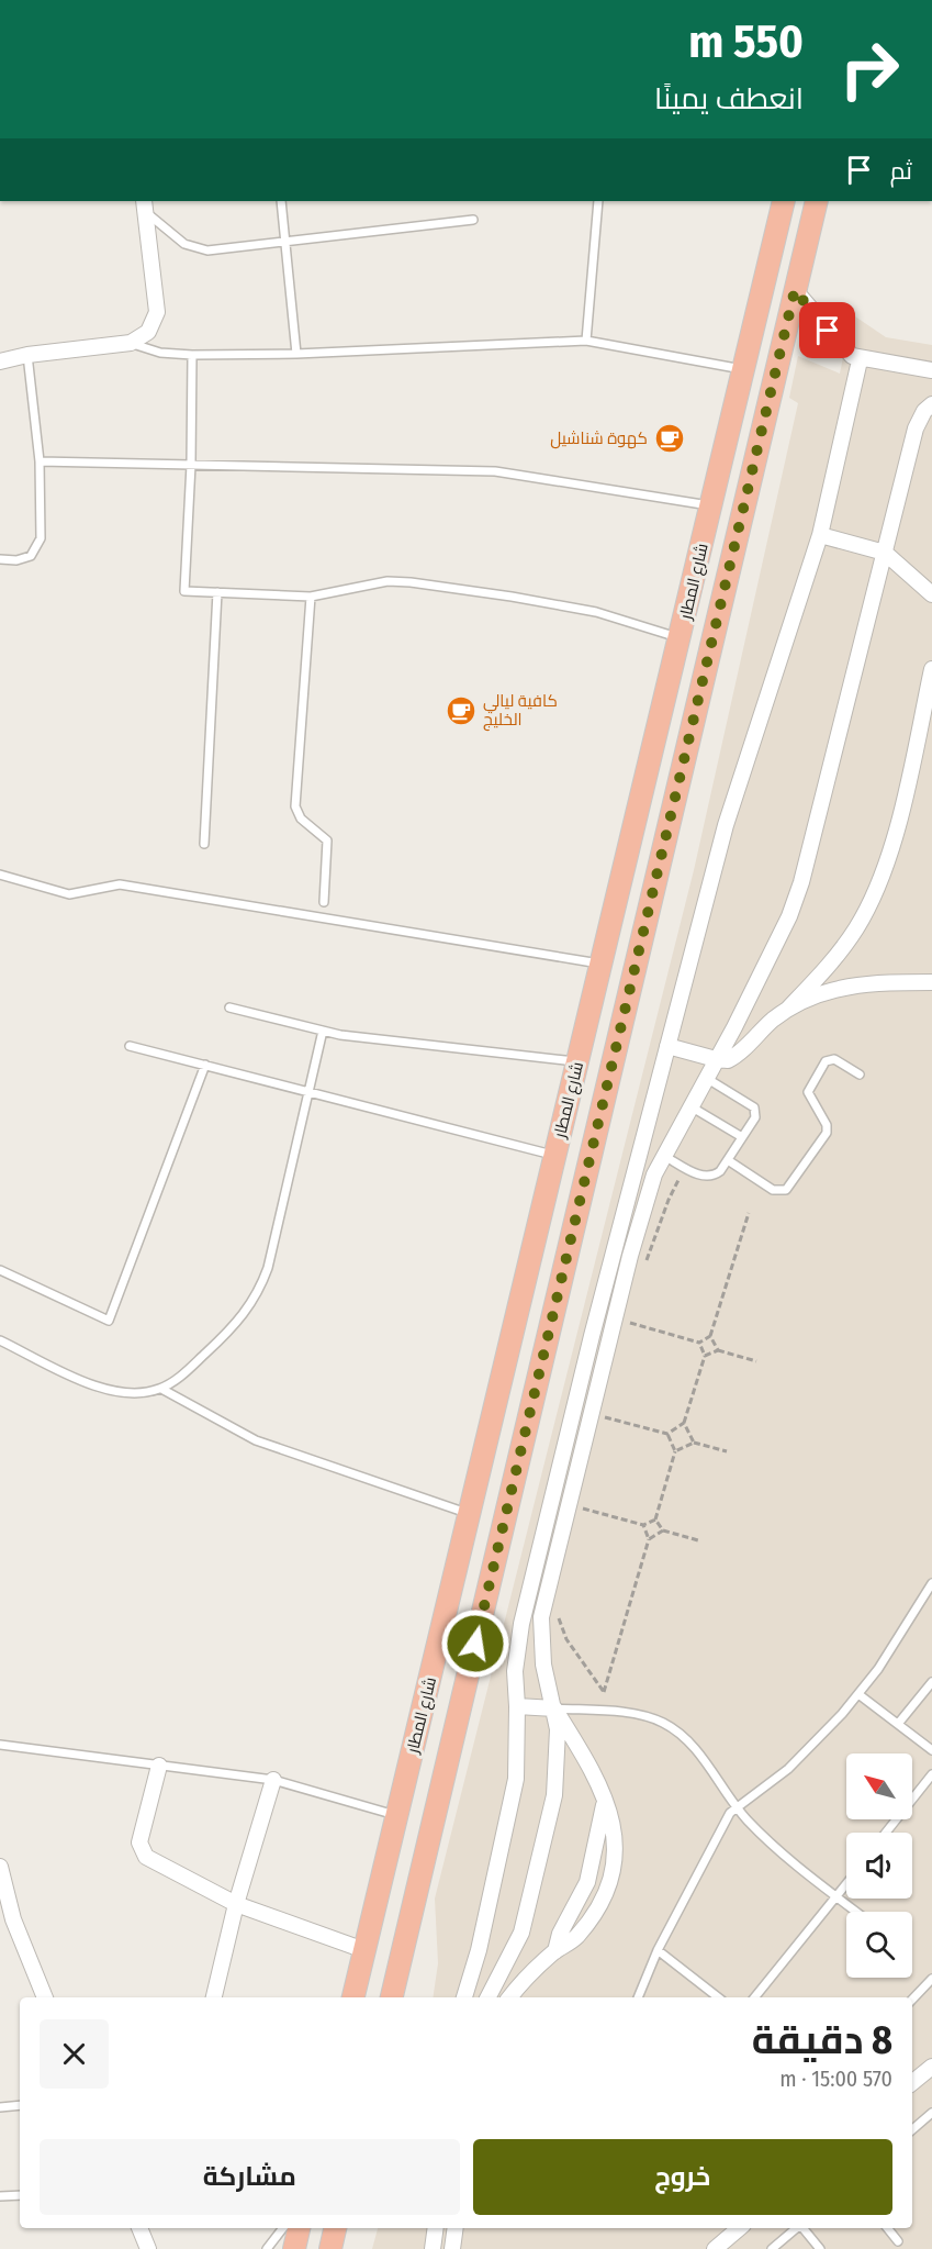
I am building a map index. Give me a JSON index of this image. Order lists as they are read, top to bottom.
{
  "streets": {
    "main road": ["شارع المطار"]
  },
  "places": {
    "cafe": ["كهوة شناشيل", "كافية ليالي الخليج"]
  },
  "north": "top left",
  "page": {
    "turn": ["550 m", "انعطف يمينًا"],
    "then": "ثم",
    "heading": ["8 دقيقة", "570 m · 15:00"],
    "buttons": ["خروج", "مشاركة"]
  }
}
